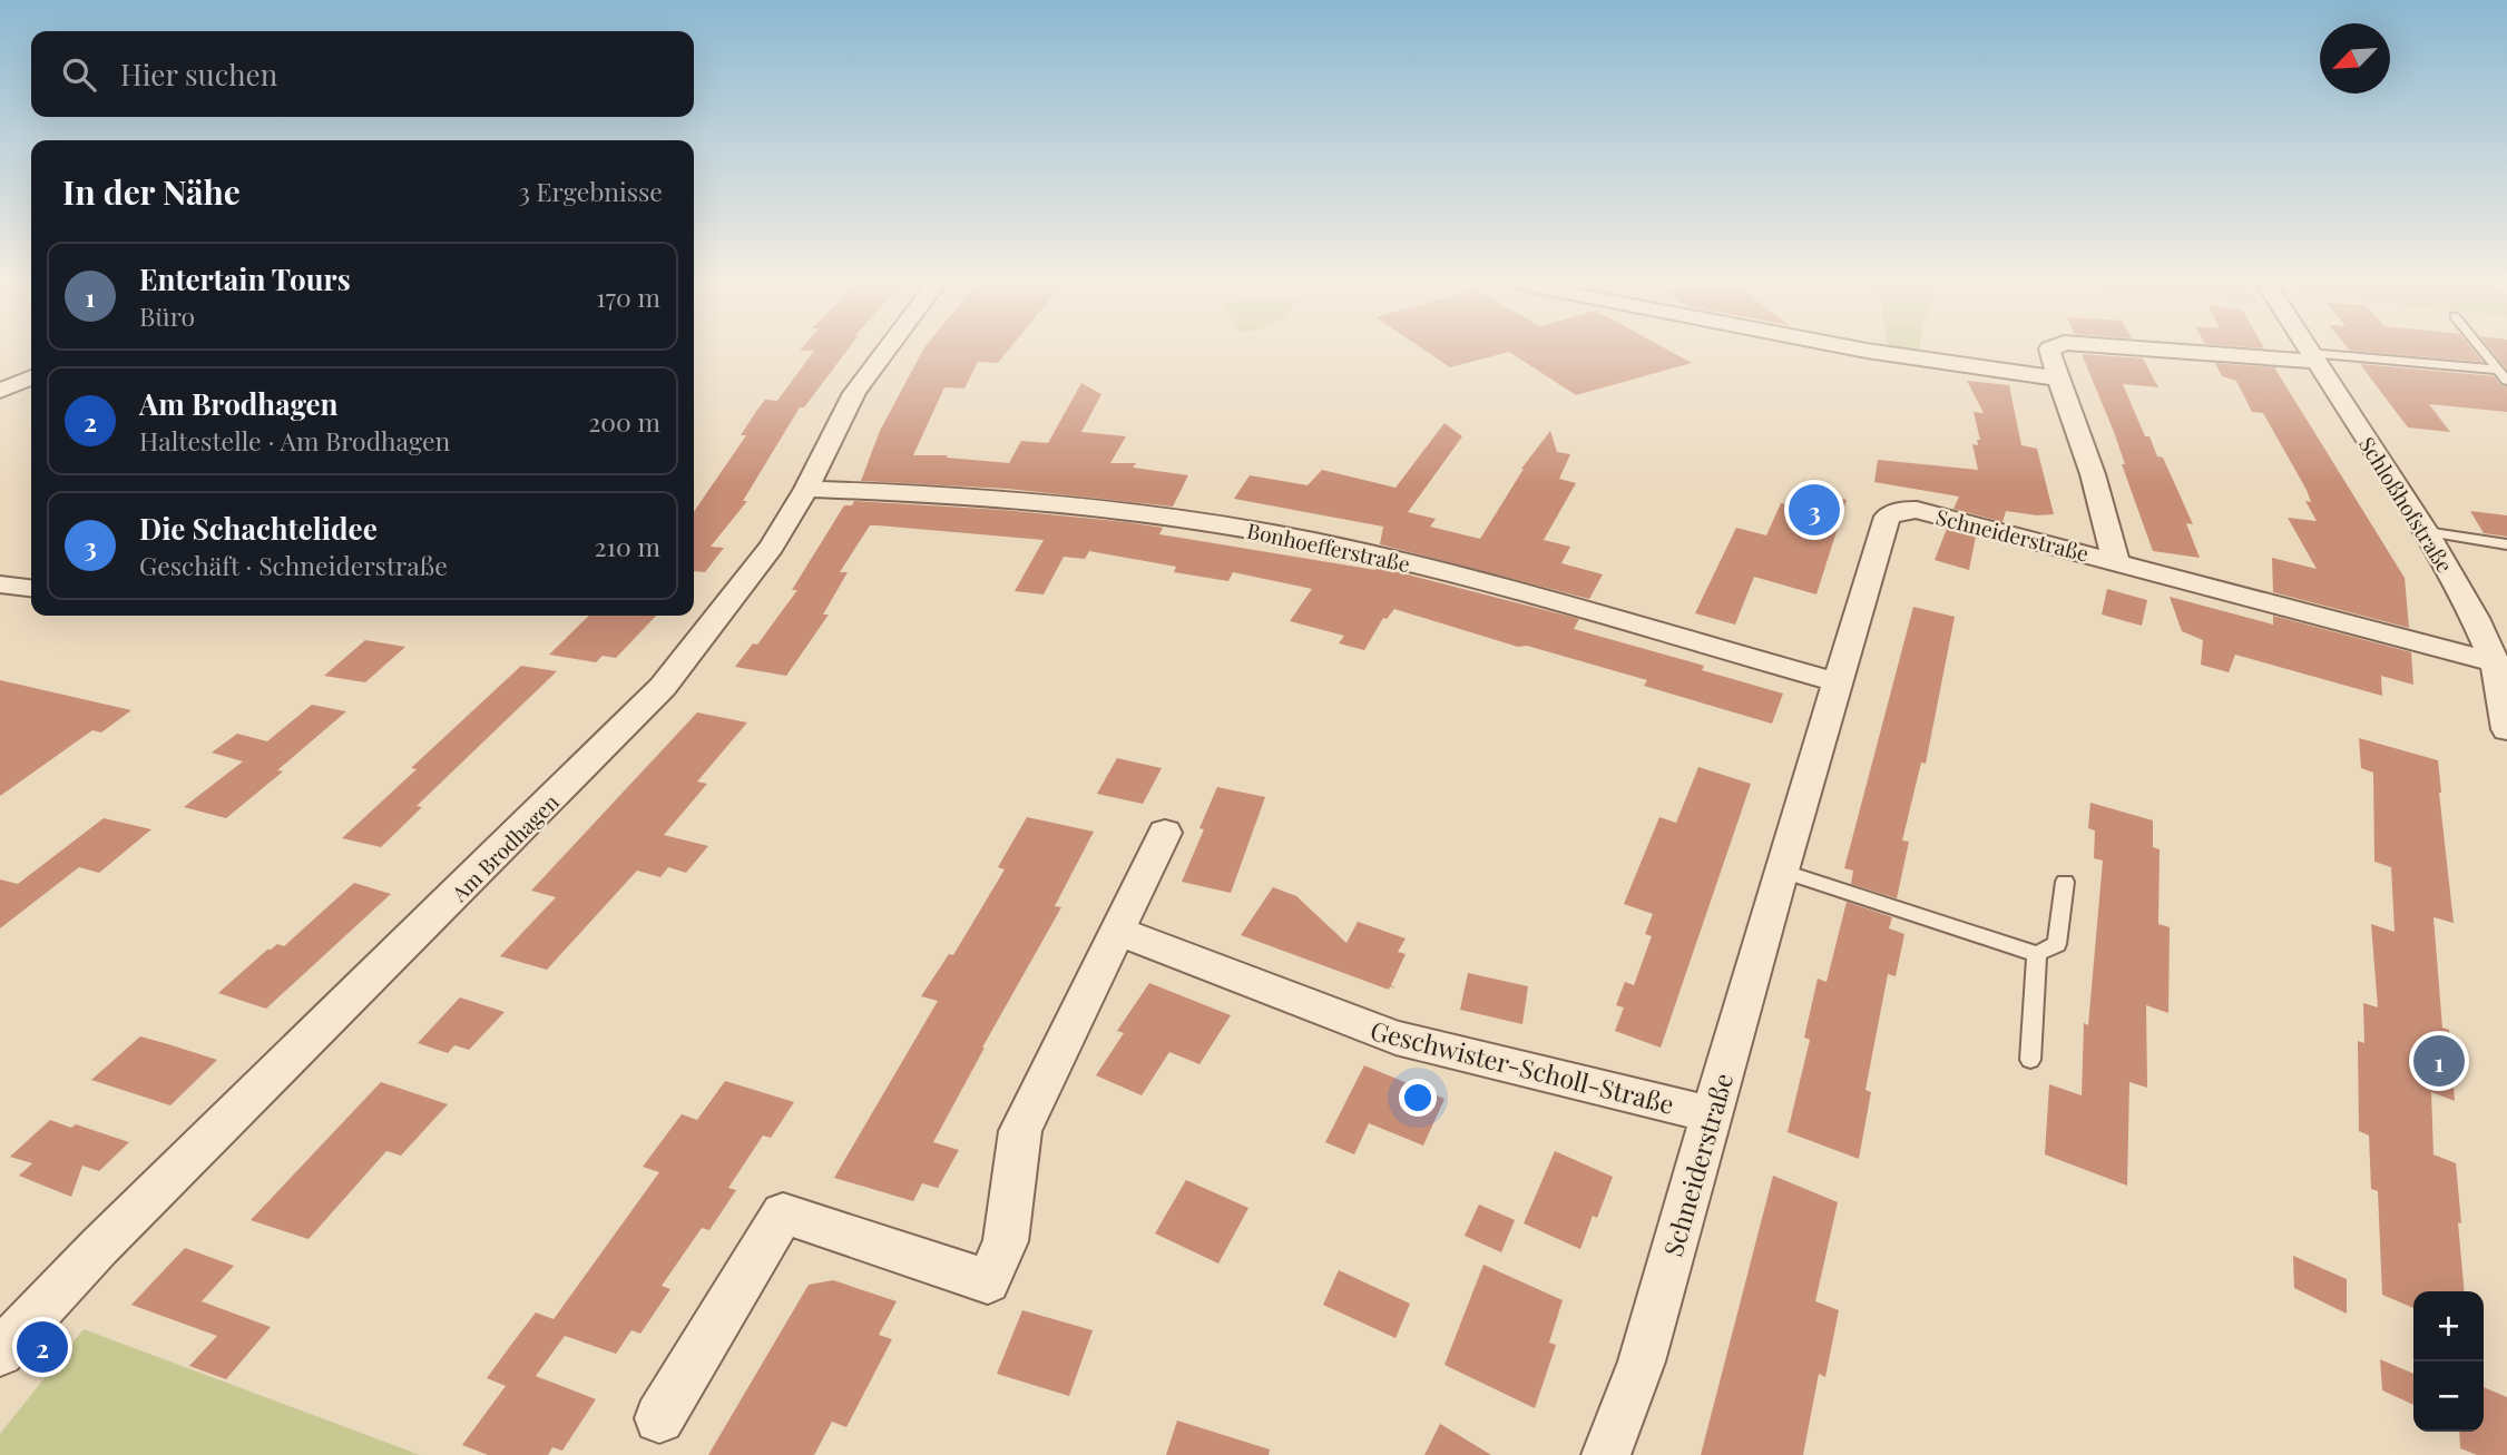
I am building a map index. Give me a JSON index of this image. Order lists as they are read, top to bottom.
{
  "streets": {
    "street": [
      "Schloßhofstraße",
      "Schneiderstraße",
      "Bonhoefferstraße",
      "Am Brodhagen",
      "Geschwister-Scholl-Straße"
    ]
  },
  "crossings": [
    ["Schloßhofstraße", "Schneiderstraße"],
    ["Schneiderstraße", "Bonhoefferstraße"],
    ["Schneiderstraße", "Geschwister-Scholl-Straße"],
    ["Bonhoefferstraße", "Am Brodhagen"]
  ],
  "north": "bottom left",
  "page": {
    "search": "Hier suchen",
    "heading": ["In der Nähe", "3 Ergebnisse"],
    "list": [
      {
        "mark": "1",
        "name": "Entertain Tours",
        "note": "Büro",
        "value": "170 m"
      },
      {
        "mark": "2",
        "name": "Am Brodhagen",
        "note": "Haltestelle · Am Brodhagen",
        "value": "200 m"
      },
      {
        "mark": "3",
        "name": "Die Schachtelidee",
        "note": "Geschäft · Schneiderstraße",
        "value": "210 m"
      }
    ],
    "pins": ["3", "1", "2"],
    "map_buttons": ["+", "−"]
  }
}
